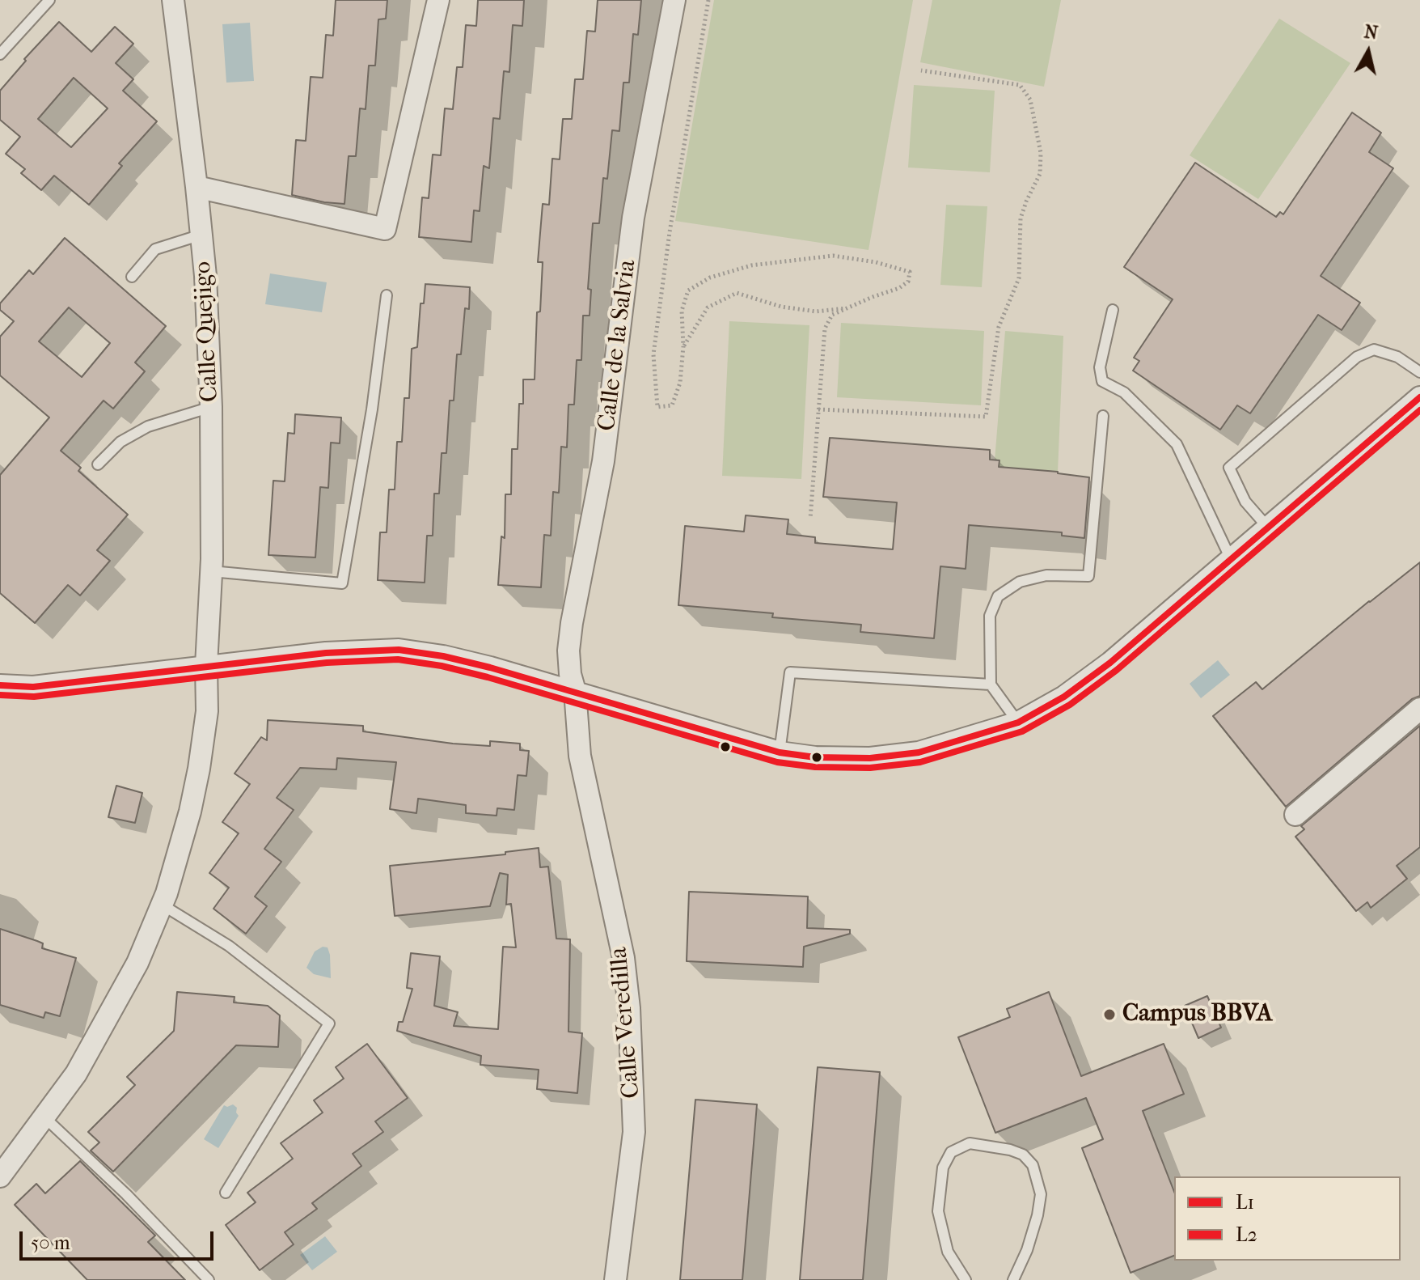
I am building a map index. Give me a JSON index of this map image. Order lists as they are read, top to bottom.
{
  "streets": {
    "street": ["Calle Quejigo", "Calle de la Salvia", "Calle Veredilla"]
  },
  "crossings": [
    ["Calle de la Salvia", "Calle Veredilla"]
  ],
  "places": ["Campus BBVA"],
  "lines": ["transit line L1", "transit line L2"],
  "legend": ["L1", "L2"],
  "scale_bar": "50 m",
  "north": "top"
}
